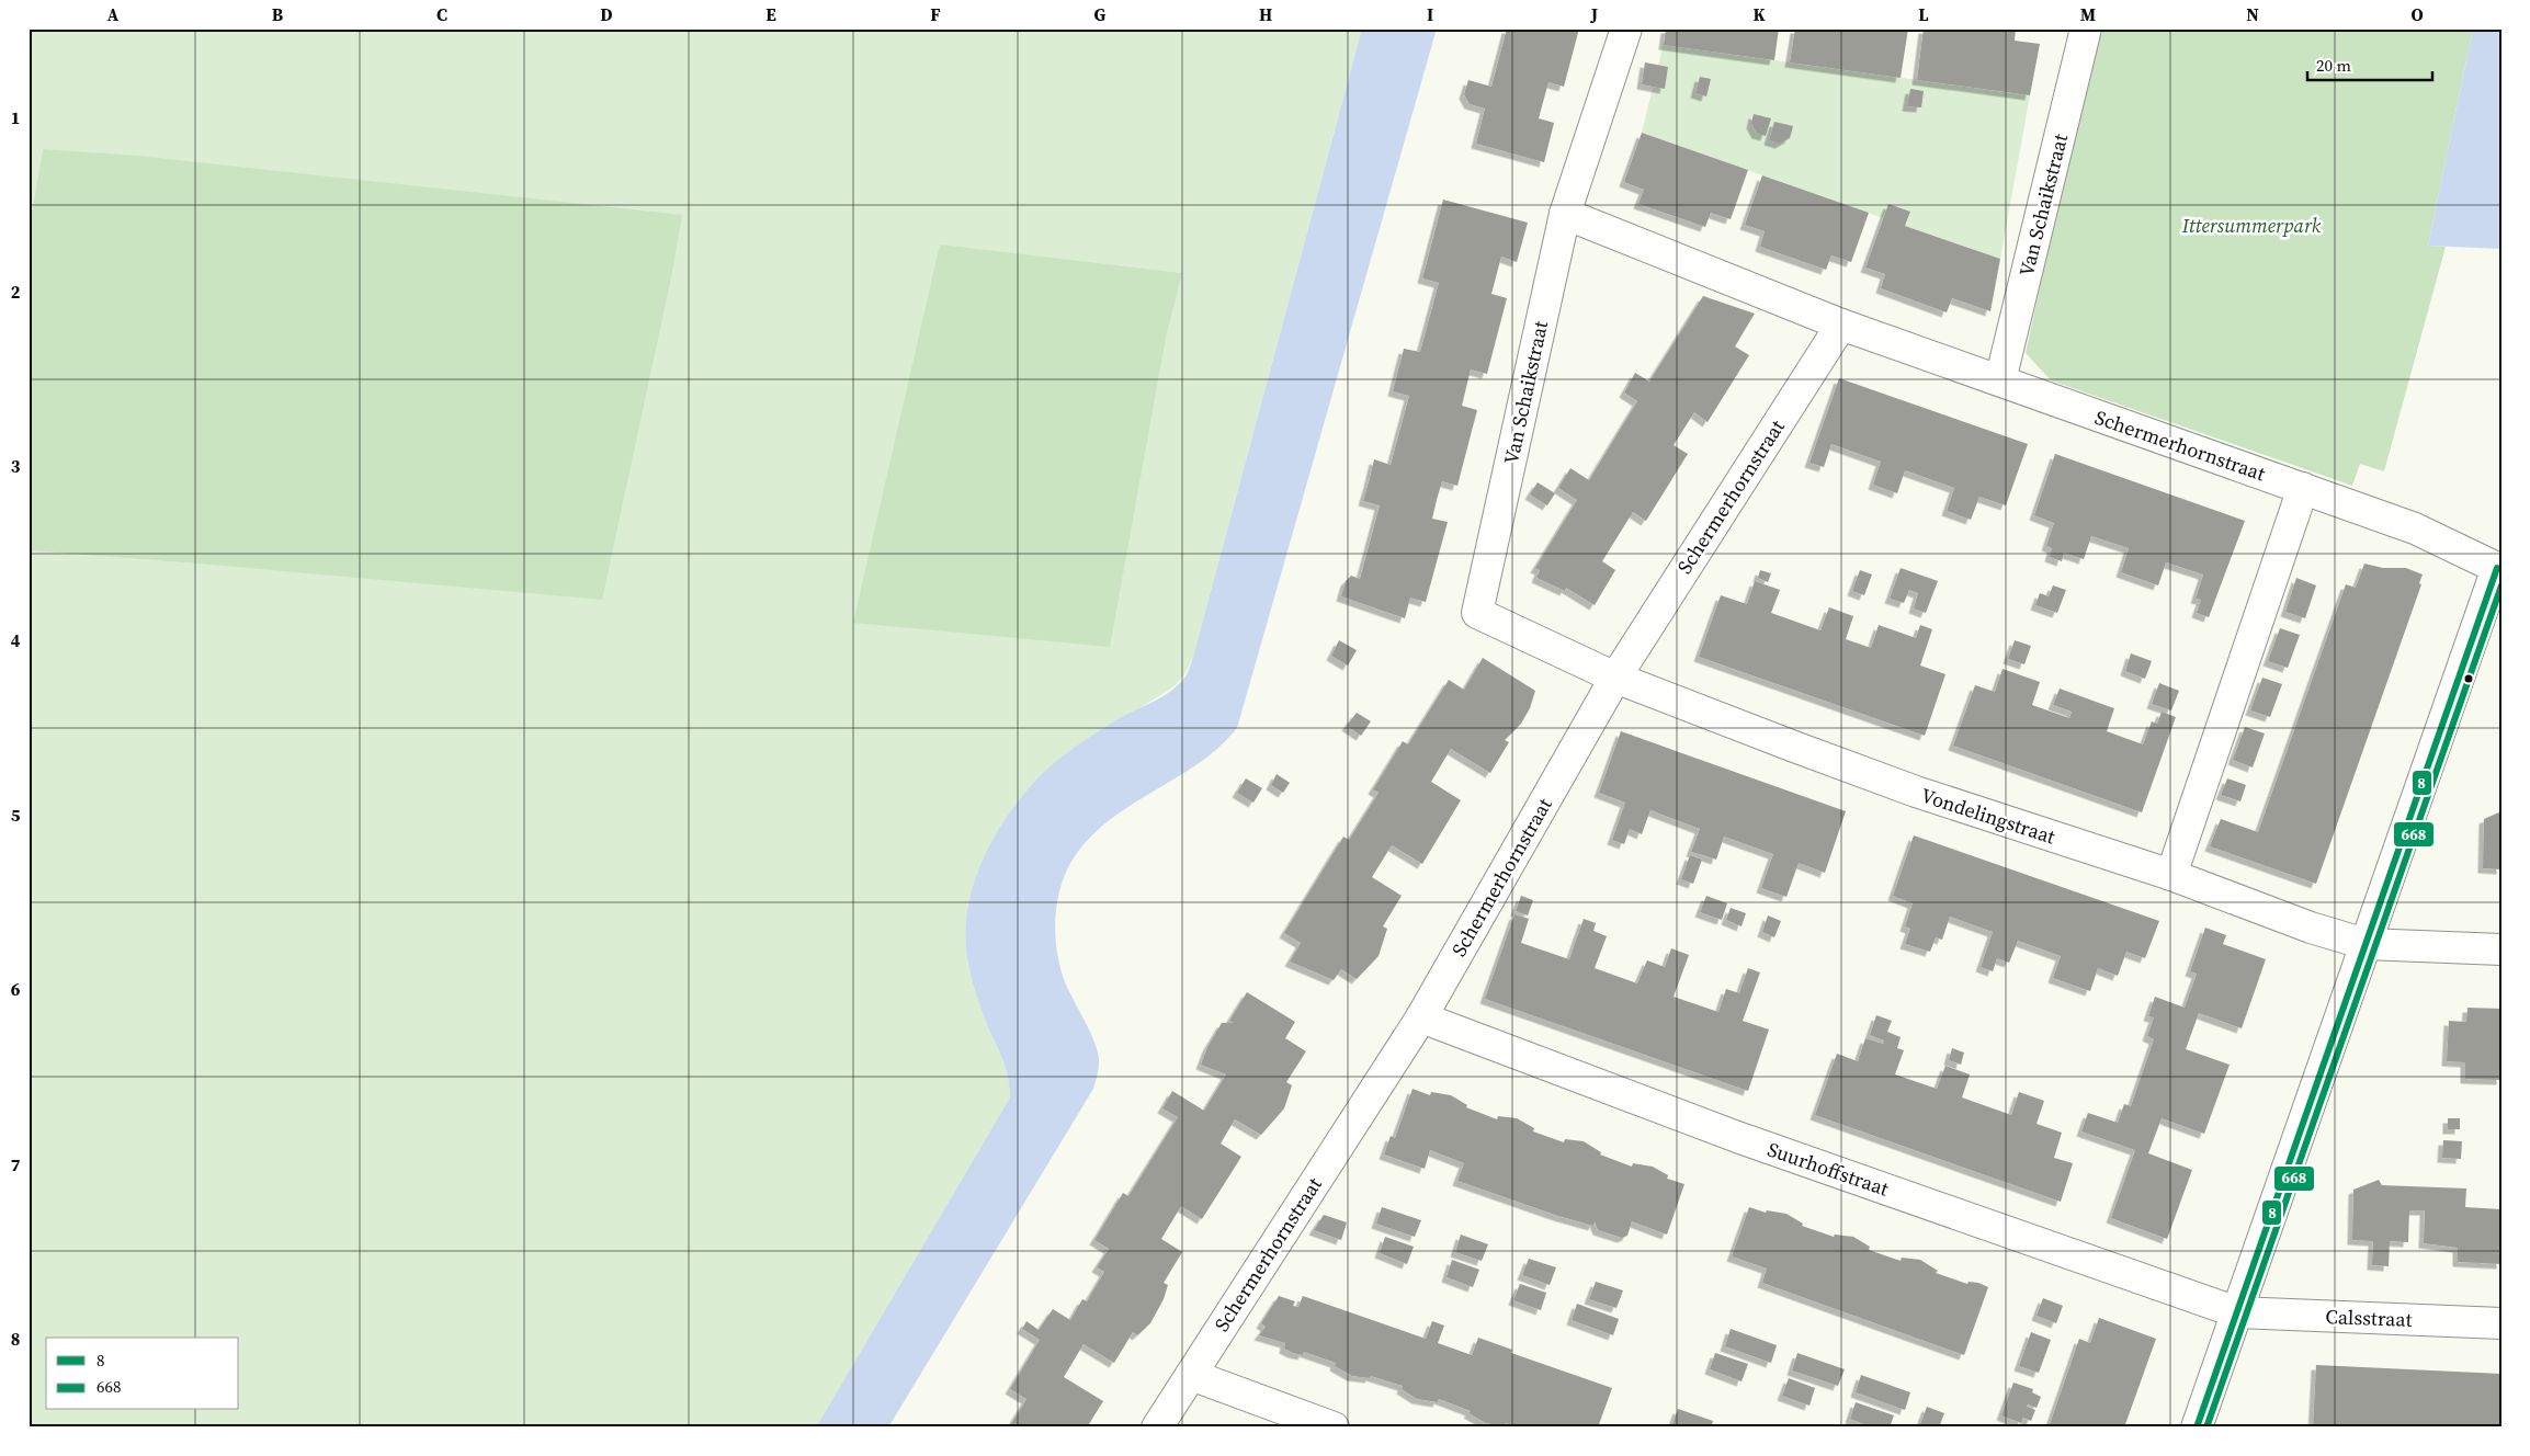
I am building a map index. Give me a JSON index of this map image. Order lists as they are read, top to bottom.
{
  "streets": {
    "street": [
      "Van Schaikstraat",
      "Schermerhornstraat",
      "Vondelingstraat",
      "Suurhoffstraat",
      "Calsstraat"
    ]
  },
  "crossings": [
    ["Van Schaikstraat", "Schermerhornstraat"],
    ["Van Schaikstraat", "Vondelingstraat"],
    ["Schermerhornstraat", "Vondelingstraat"],
    ["Schermerhornstraat", "Suurhoffstraat"],
    ["Suurhoffstraat", "Calsstraat"]
  ],
  "parks": ["Ittersummerpark"],
  "lines": ["transit line 8", "transit line 668"],
  "legend": ["8", "668"],
  "scale_bar": "20 m",
  "grid": {
    "columns": [
      "A",
      "B",
      "C",
      "D",
      "E",
      "F",
      "G",
      "H",
      "I",
      "J",
      "K",
      "L",
      "M",
      "N",
      "O"
    ],
    "rows": [
      "1",
      "2",
      "3",
      "4",
      "5",
      "6",
      "7",
      "8"
    ]
  }
}
